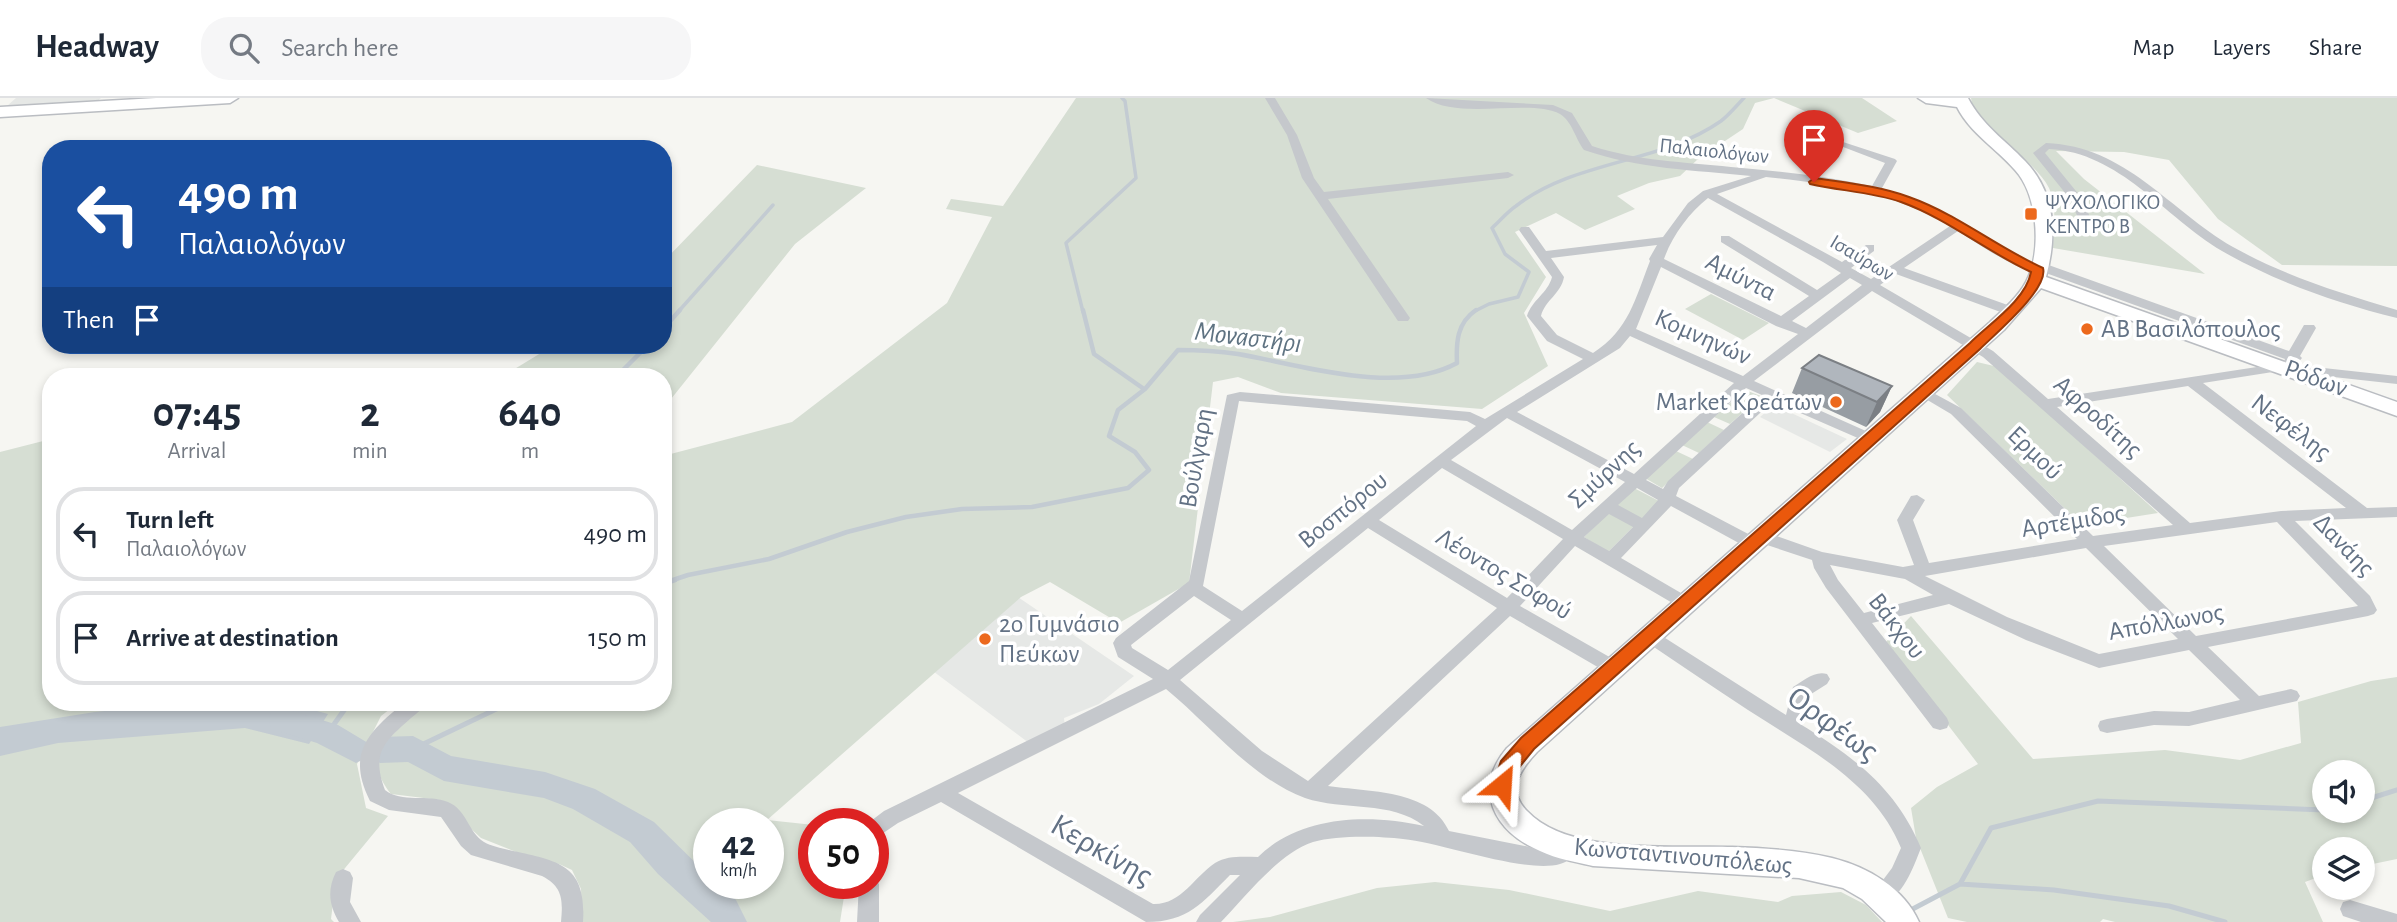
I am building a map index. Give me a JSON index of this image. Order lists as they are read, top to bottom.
{
  "streets": {
    "main road": ["Ρόδων", "Κωνσταντινουπόλεως"],
    "street": [
      "Παλαιολόγων",
      "Ισαύρων",
      "Αμύντα",
      "Κομνηνών",
      "Αφροδίτης",
      "Νεφέλης",
      "Ερμού",
      "Βούλγαρη",
      "Σμύρνης",
      "Βοσπόρου",
      "Αρτέμιδος",
      "Δανάης",
      "Λέοντος Σοφού",
      "Απόλλωνος",
      "Βάκχου",
      "Ορφέως",
      "Κερκίνης"
    ]
  },
  "crossings": [
    ["Παλαιολόγων", "Ρόδων"],
    ["Παλαιολόγων", "Σμύρνης"],
    ["Παλαιολόγων", "Κωνσταντινουπόλεως"],
    ["Ισαύρων", "Αφροδίτης"],
    ["Ισαύρων", "Σμύρνης"],
    ["Ισαύρων", "Κωνσταντινουπόλεως"],
    ["Αμύντα", "Σμύρνης"],
    ["Κομνηνών", "Σμύρνης"],
    ["Κομνηνών", "Βοσπόρου"],
    ["Κομνηνών", "Κωνσταντινουπόλεως"],
    ["Ρόδων", "Κωνσταντινουπόλεως"],
    ["Αφροδίτης", "Αρτέμιδος"],
    ["Αφροδίτης", "Κωνσταντινουπόλεως"],
    ["Νεφέλης", "Αρτέμιδος"],
    ["Ερμού", "Αρτέμιδος"],
    ["Ερμού", "Απόλλωνος"],
    ["Ερμού", "Κωνσταντινουπόλεως"],
    ["Βούλγαρη", "Βοσπόρου"],
    ["Σμύρνης", "Αρτέμιδος"],
    ["Σμύρνης", "Λέοντος Σοφού"],
    ["Βοσπόρου", "Αρτέμιδος"],
    ["Βοσπόρου", "Λέοντος Σοφού"],
    ["Βοσπόρου", "Κερκίνης"],
    ["Αρτέμιδος", "Δανάης"],
    ["Αρτέμιδος", "Απόλλωνος"],
    ["Αρτέμιδος", "Βάκχου"],
    ["Αρτέμιδος", "Κωνσταντινουπόλεως"],
    ["Δανάης", "Απόλλωνος"],
    ["Λέοντος Σοφού", "Κωνσταντινουπόλεως"],
    ["Ορφέως", "Κωνσταντινουπόλεως"]
  ],
  "water": ["Μοναστήρι"],
  "places": {
    "transit": ["ΨΥΧΟΛΟΓΙΚΟ ΚΕΝΤΡΟ B"],
    "other": ["ΑΒ Βασιλόπουλος", "Market Κρεάτων", "2ο Γυμνάσιο Πεύκων"]
  },
  "page": {
    "header": "Headway",
    "search": "Search here",
    "nav": ["Map", "Layers", "Share"],
    "turn": ["490 m", "Παλαιολόγων"],
    "then": "Then",
    "eta": [
      "07:45",
      "Arrival",
      "2",
      "min",
      "640",
      "m"
    ],
    "list": [
      {
        "name": "Turn left",
        "note": "Παλαιολόγων",
        "value": "490 m"
      },
      {
        "name": "Arrive at destination",
        "value": "150 m"
      }
    ],
    "speed": "42 km/h",
    "limit": "50"
  }
}
